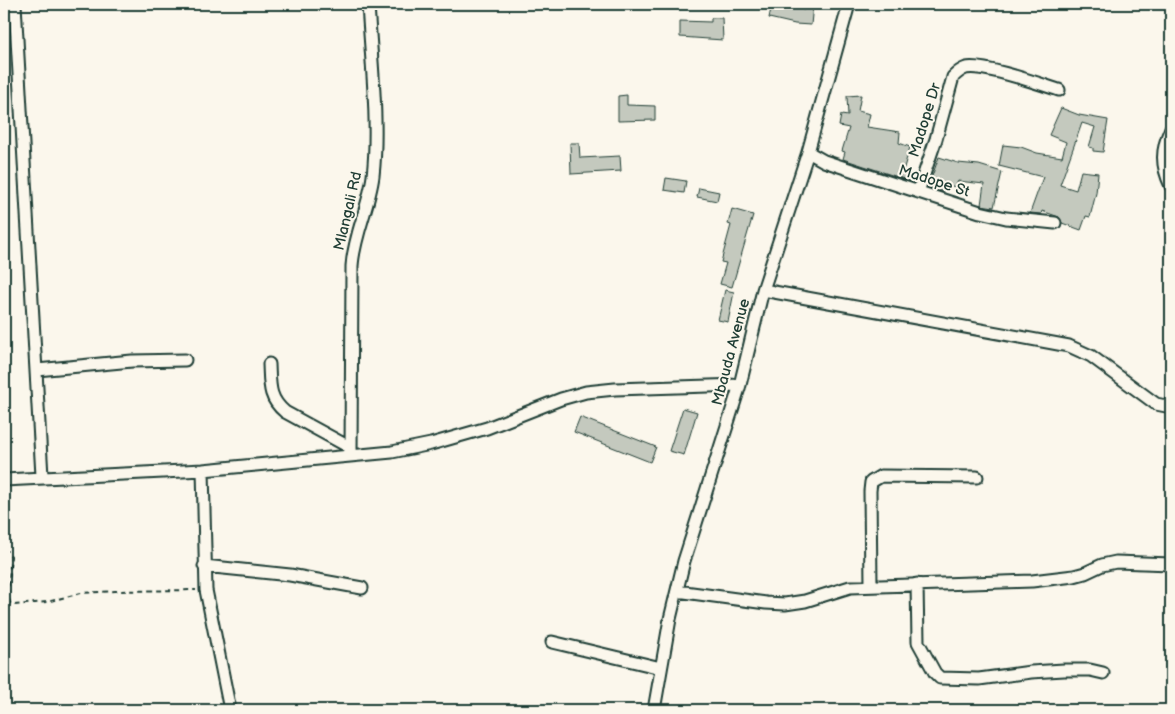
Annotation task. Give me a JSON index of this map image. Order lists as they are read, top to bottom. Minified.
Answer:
{"streets":{"street":["Madope Dr","Madope St","Mlangali Rd","Mbauda Avenue"]},"crossings":[["Madope Dr","Madope St"],["Madope St","Mbauda Avenue"]]}
